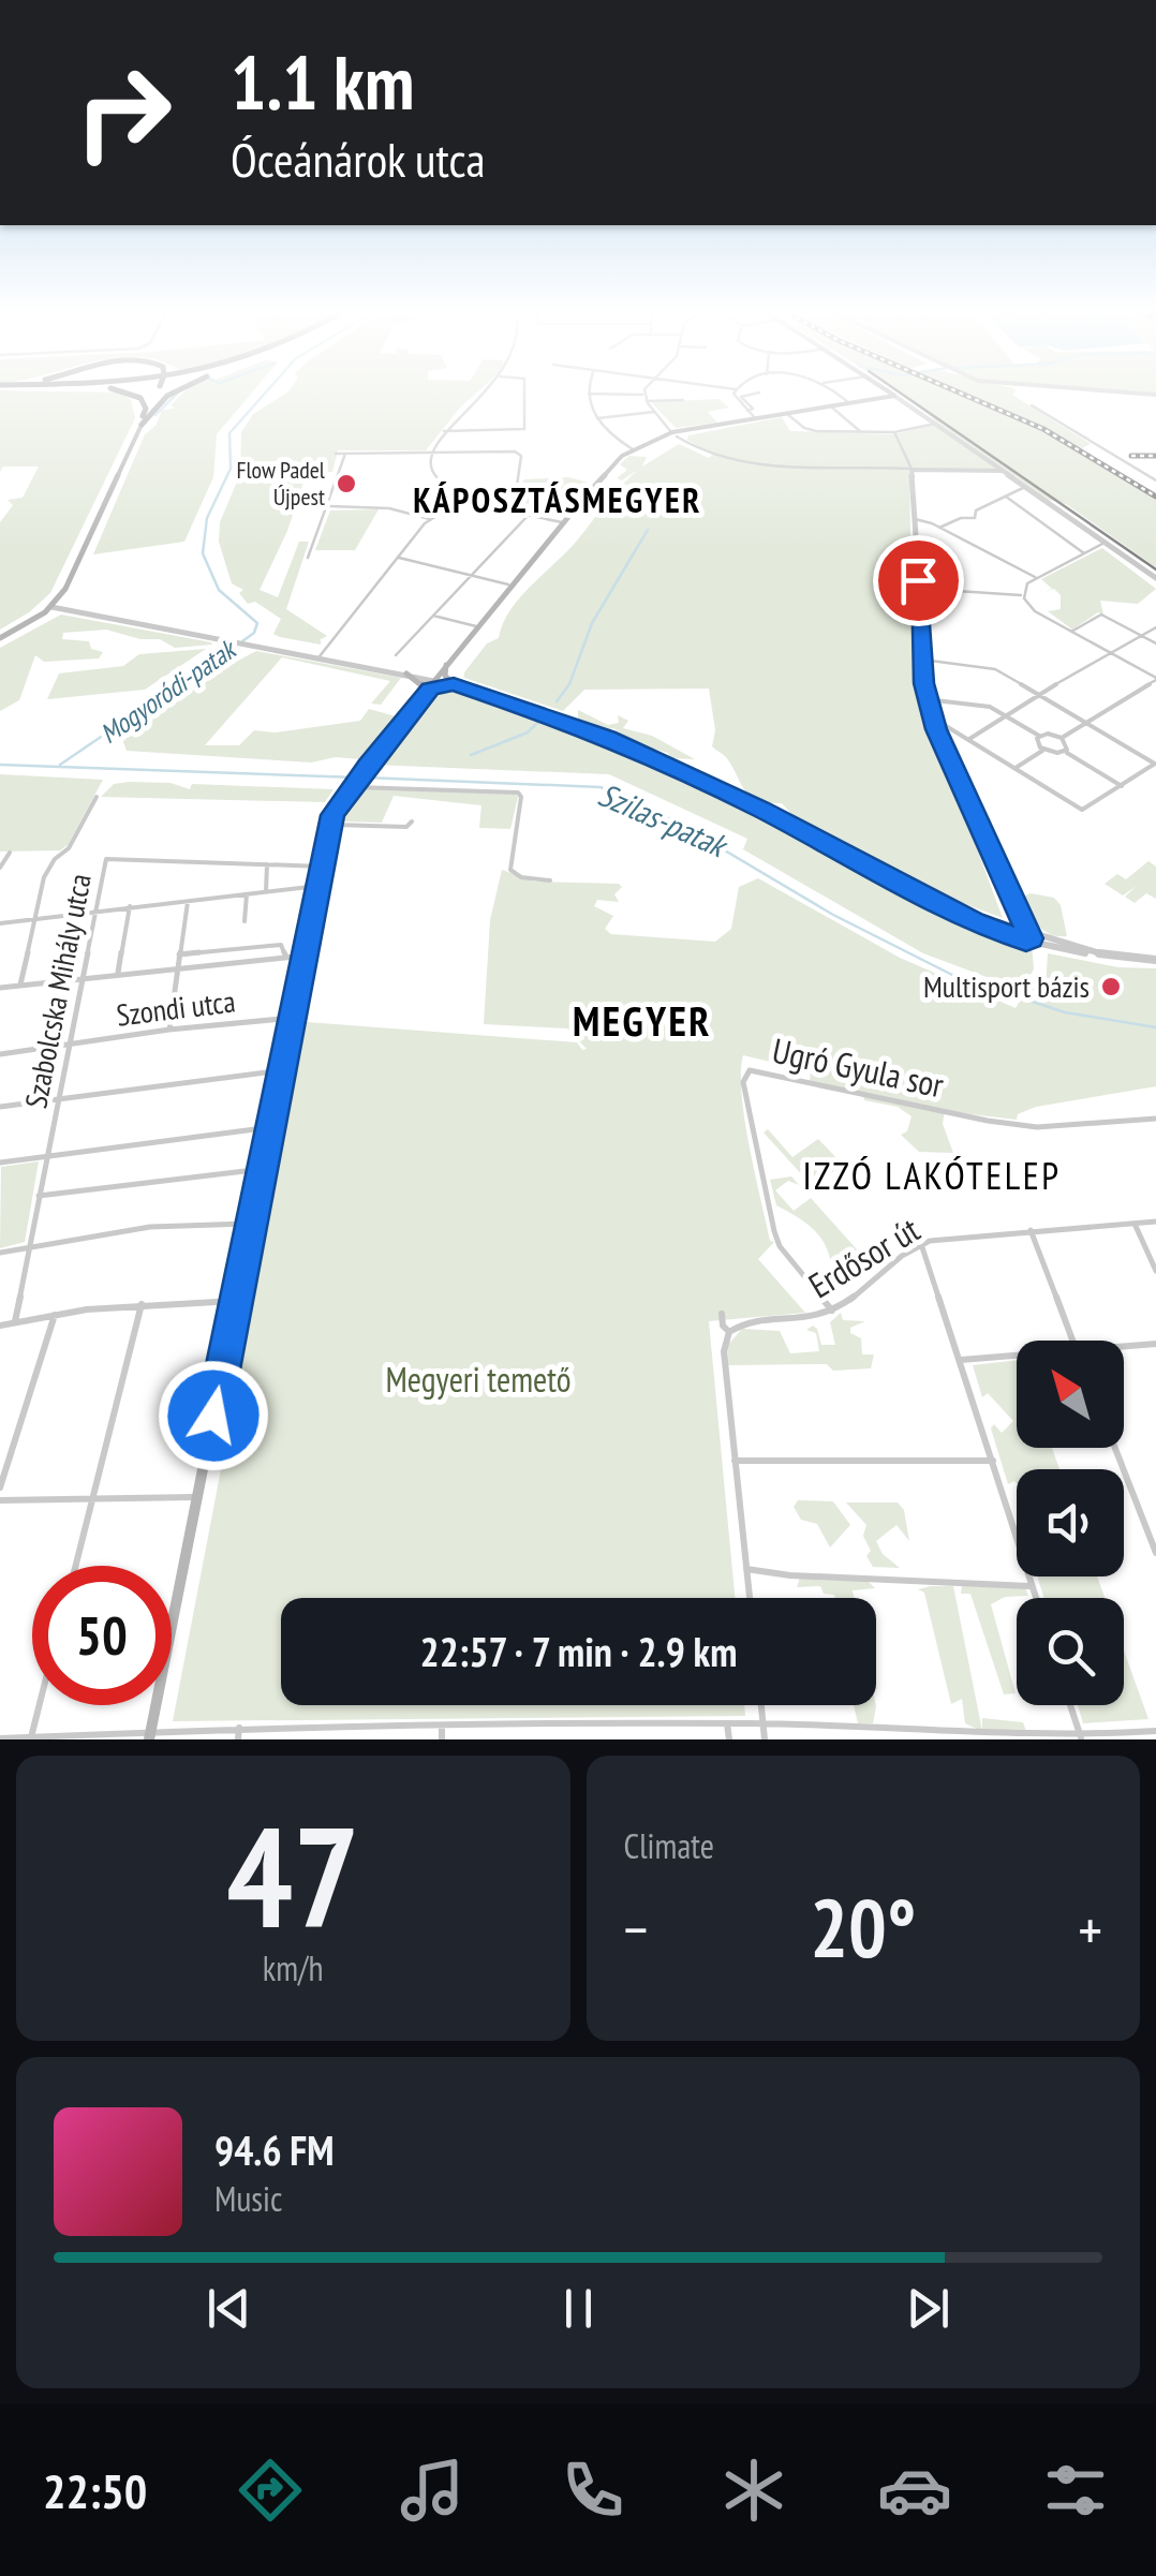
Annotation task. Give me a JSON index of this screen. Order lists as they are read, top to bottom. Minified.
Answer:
{"streets":{"street":["Szabolcska Mihály utca","Szondi utca","Ugró Gyula sor","Erdősor út"]},"crossings":[["Szabolcska Mihály utca","Szondi utca"],["Ugró Gyula sor","Erdősor út"]],"districts":["KÁPOSZTÁSMEGYER","MEGYER","IZZÓ LAKÓTELEP"],"water":["Mogyoródi-patak","Szilas-patak"],"parks":["Megyeri temető"],"places":["Flow Padel Újpest","Multisport bázis"],"north":"top left","page":{"turn":["1.1 km","Óceánárok utca"],"limit":"50","trip":"22:57 · 7 min · 2.9 km","tile":[["47","km/h"],"Climate"],"heat":["−","20°","+"],"song":["94.6 FM","Music"],"tabs":"22:50"}}
